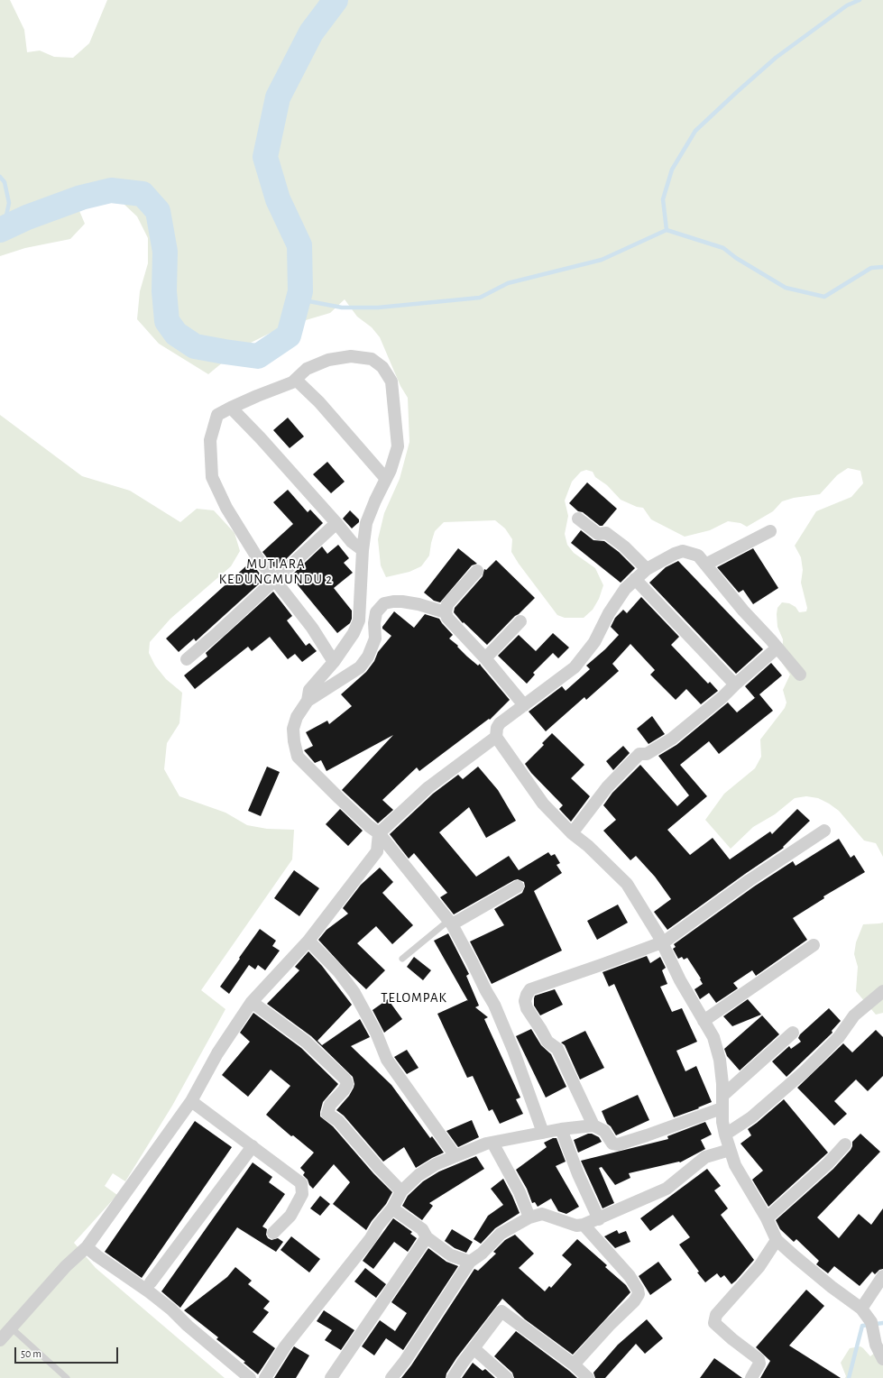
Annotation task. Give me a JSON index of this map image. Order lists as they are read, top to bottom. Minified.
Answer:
{"districts":["MUTIARA KEDUNGMUNDU 2","TELOMPAK"],"scale_bar":"50 m"}
